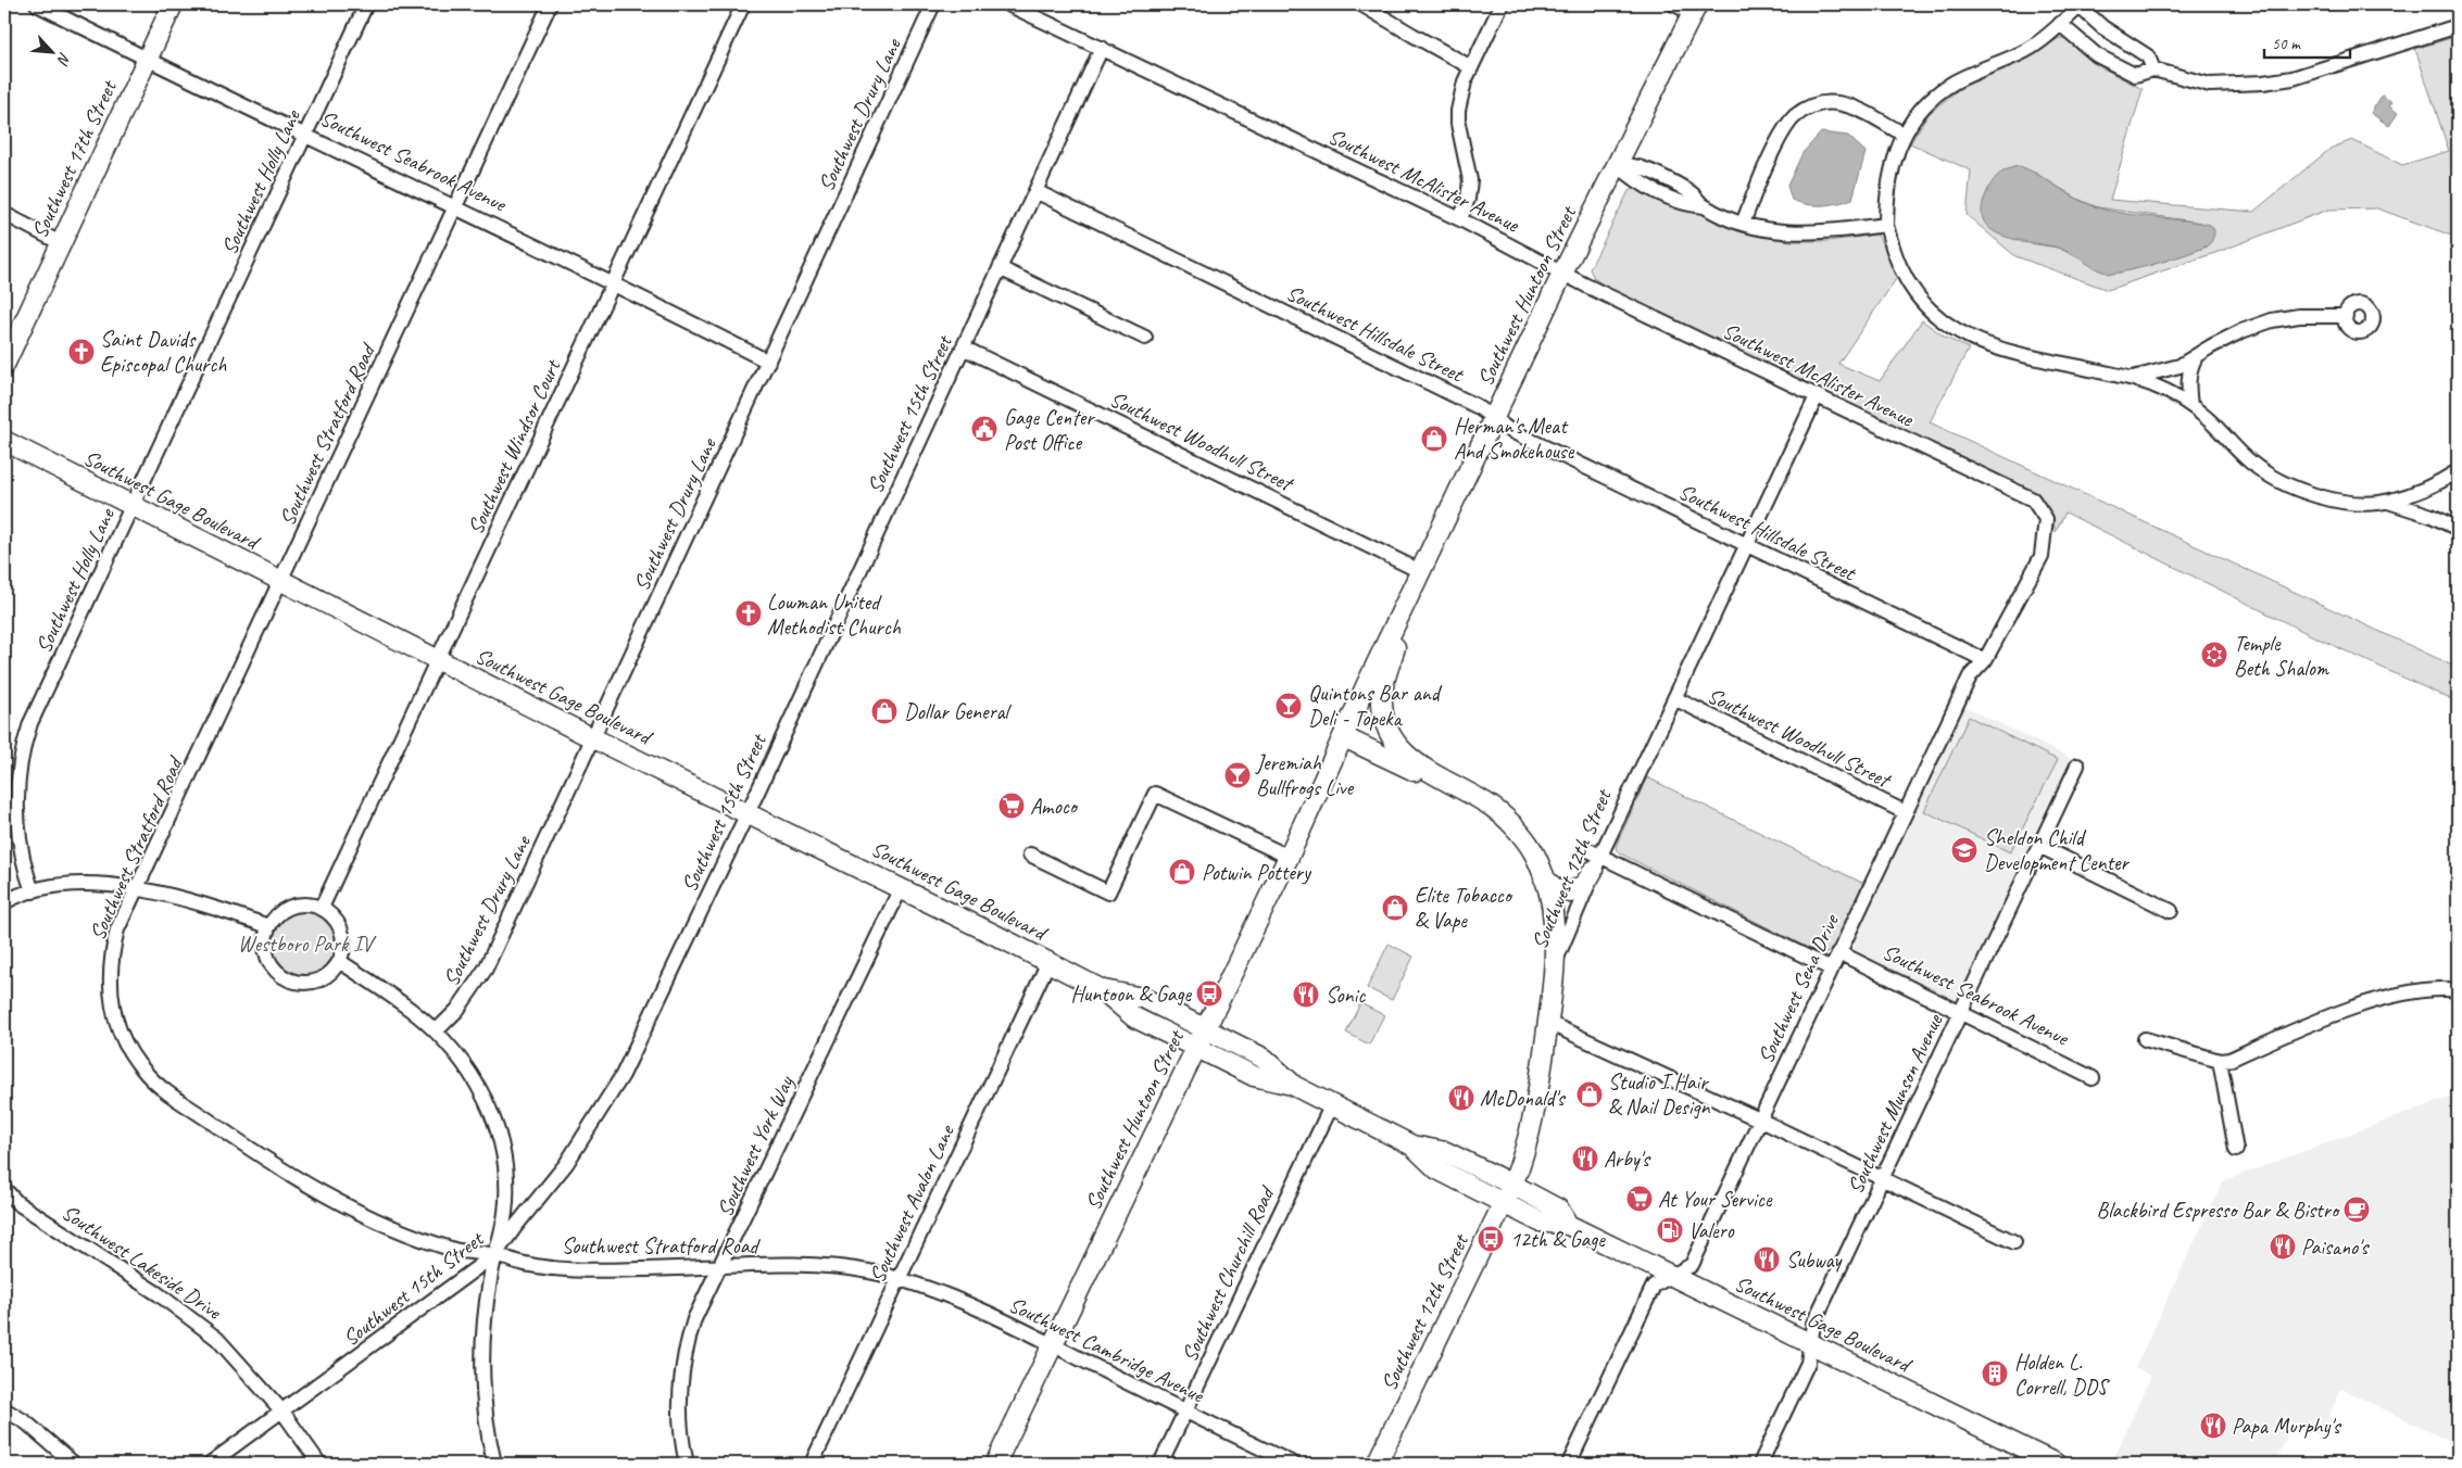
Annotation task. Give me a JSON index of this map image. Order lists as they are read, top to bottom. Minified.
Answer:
{"streets":{"main road":["Southwest 17th Street","Southwest Huntoon Street","Southwest Gage Boulevard","Southwest 12th Street"],"street":["Southwest Drury Lane","Southwest Seabrook Avenue","Southwest McAlister Avenue","Southwest Holly Lane","Southwest Hillsdale Street","Southwest 15th Street","Southwest Stratford Road","Southwest Woodhull Street","Southwest Windsor Court","Southwest Sena Drive","Southwest Munson Avenue","Southwest York Way","Southwest Avalon Lane","Southwest Lakeside Drive","Southwest Churchill Road","Southwest Cambridge Avenue"]},"crossings":[["Southwest Drury Lane","Southwest Seabrook Avenue"],["Southwest Drury Lane","Southwest Gage Boulevard"],["Southwest 17th Street","Southwest Seabrook Avenue"],["Southwest Seabrook Avenue","Southwest Holly Lane"],["Southwest Seabrook Avenue","Southwest Stratford Road"],["Southwest Seabrook Avenue","Southwest Windsor Court"],["Southwest Seabrook Avenue","Southwest Sena Drive"],["Southwest Seabrook Avenue","Southwest Munson Avenue"],["Southwest McAlister Avenue","Southwest Huntoon Street"],["Southwest McAlister Avenue","Southwest 15th Street"],["Southwest McAlister Avenue","Southwest 12th Street"],["Southwest McAlister Avenue","Southwest Sena Drive"],["Southwest Holly Lane","Southwest Gage Boulevard"],["Southwest Huntoon Street","Southwest Hillsdale Street"],["Southwest Huntoon Street","Southwest Woodhull Street"],["Southwest Huntoon Street","Southwest Gage Boulevard"],["Southwest Huntoon Street","Southwest Cambridge Avenue"],["Southwest Hillsdale Street","Southwest 15th Street"],["Southwest Hillsdale Street","Southwest 12th Street"],["Southwest Hillsdale Street","Southwest Sena Drive"],["Southwest 15th Street","Southwest Stratford Road"],["Southwest 15th Street","Southwest Woodhull Street"],["Southwest 15th Street","Southwest Gage Boulevard"],["Southwest 15th Street","Southwest Lakeside Drive"],["Southwest Stratford Road","Southwest Gage Boulevard"],["Southwest Stratford Road","Southwest York Way"],["Southwest Stratford Road","Southwest Avalon Lane"],["Southwest Stratford Road","Southwest Cambridge Avenue"],["Southwest Woodhull Street","Southwest 12th Street"],["Southwest Woodhull Street","Southwest Sena Drive"],["Southwest Windsor Court","Southwest Gage Boulevard"],["Southwest Gage Boulevard","Southwest 12th Street"],["Southwest Gage Boulevard","Southwest Sena Drive"],["Southwest Gage Boulevard","Southwest Munson Avenue"],["Southwest Gage Boulevard","Southwest York Way"],["Southwest Gage Boulevard","Southwest Avalon Lane"],["Southwest Gage Boulevard","Southwest Churchill Road"],["Southwest Avalon Lane","Southwest Cambridge Avenue"],["Southwest Churchill Road","Southwest Cambridge Avenue"]],"parks":["Westboro Park IV"],"places":{"church":["Saint Davids Episcopal Church","Lowman United Methodist Church"],"public building":["Gage Center Post Office"],"shop":["Herman's Meat And Smokehouse","Dollar General","Potwin Pottery","Elite Tobacco & Vape","Studio I Hair & Nail Design"],"synagogue":["Temple Beth Shalom"],"bar":["Quintons Bar and Deli - Topeka","Jeremiah Bullfrogs Live"],"supermarket":["Amoco","At Your Service"],"school or university":["Sheldon Child Development Center"],"bus stop":["Huntoon & Gage","12th & Gage"],"restaurant":["Sonic","McDonald's","Arby's","Paisano's","Subway","Papa Murphy's"],"cafe":["Blackbird Espresso Bar & Bistro"],"fuel station":["Valero"],"building":["Holden L. Correll, DDS"]},"scale_bar":"50 m","north":"bottom right"}
